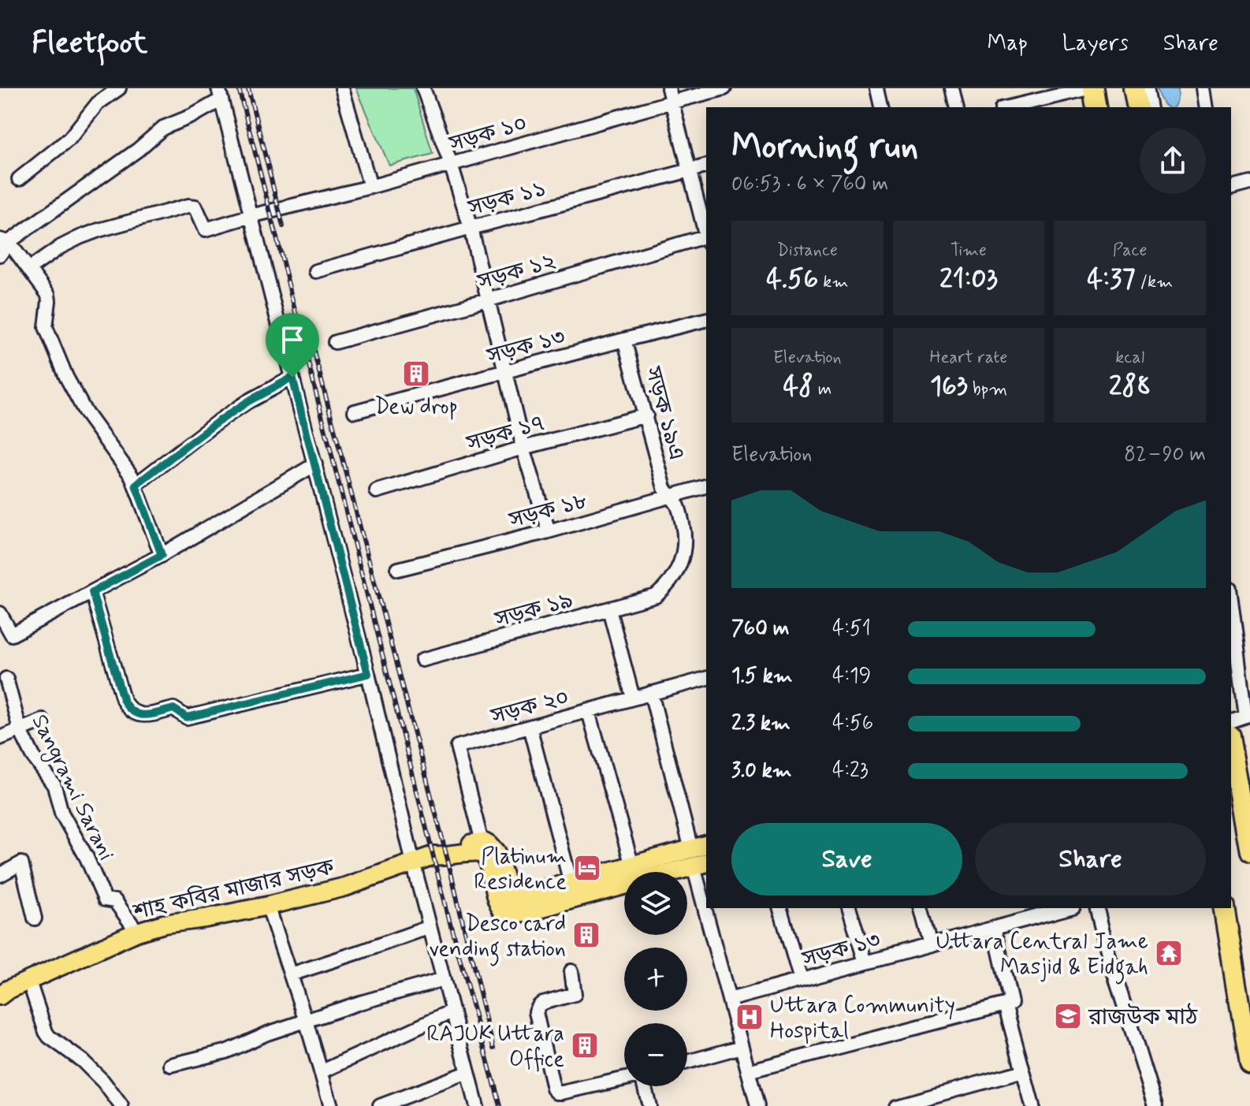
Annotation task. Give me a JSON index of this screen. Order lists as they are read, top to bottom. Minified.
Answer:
{"streets":{"main road":["শাহ কবির মাজার সড়ক"],"street":["সড়ক ১০","সড়ক ১১","সড়ক ১২","সড়ক ১৩","সড়ক ১৯এ","সড়ক ১৭","সড়ক ১৮","সড়ক ১৯","সড়ক ২০","Sangrami Sarani"]},"crossings":[["সড়ক ১৩","সড়ক ১৯এ"],["সড়ক ১৯এ","সড়ক ১৭"],["সড়ক ১৯এ","সড়ক ১৮"],["সড়ক ১৯এ","সড়ক ১৯"],["Sangrami Sarani","শাহ কবির মাজার সড়ক"]],"places":{"building":["Dew drop","Desco card vending station","RAJUK Uttara Office"],"hotel":["Platinum Residence"],"temple":["Uttara Central Jame Masjid & Eidgah"],"school or university":["রাজউক মাঠ"],"hospital":["Uttara Community Hospital"]},"page":{"header":"Fleetfoot","nav":["Map","Layers","Share"],"heading":["Morning run","06:53 · 6 × 760 m"],"stats":[["Distance","4.56 km"],["Time","21:03"],["Pace","4:37 /km"],["Elevation","48 m"],["Heart rate","163 bpm"],["kcal","288"]],"chart":["Elevation","82–90 m"],"list":[{"name":"760 m","note":"4:51"},{"name":"1.5 km","note":"4:19"},{"name":"2.3 km","note":"4:56"},{"name":"3.0 km","note":"4:23"}],"buttons":["Save","Share"],"map_buttons":["+","−"]}}
